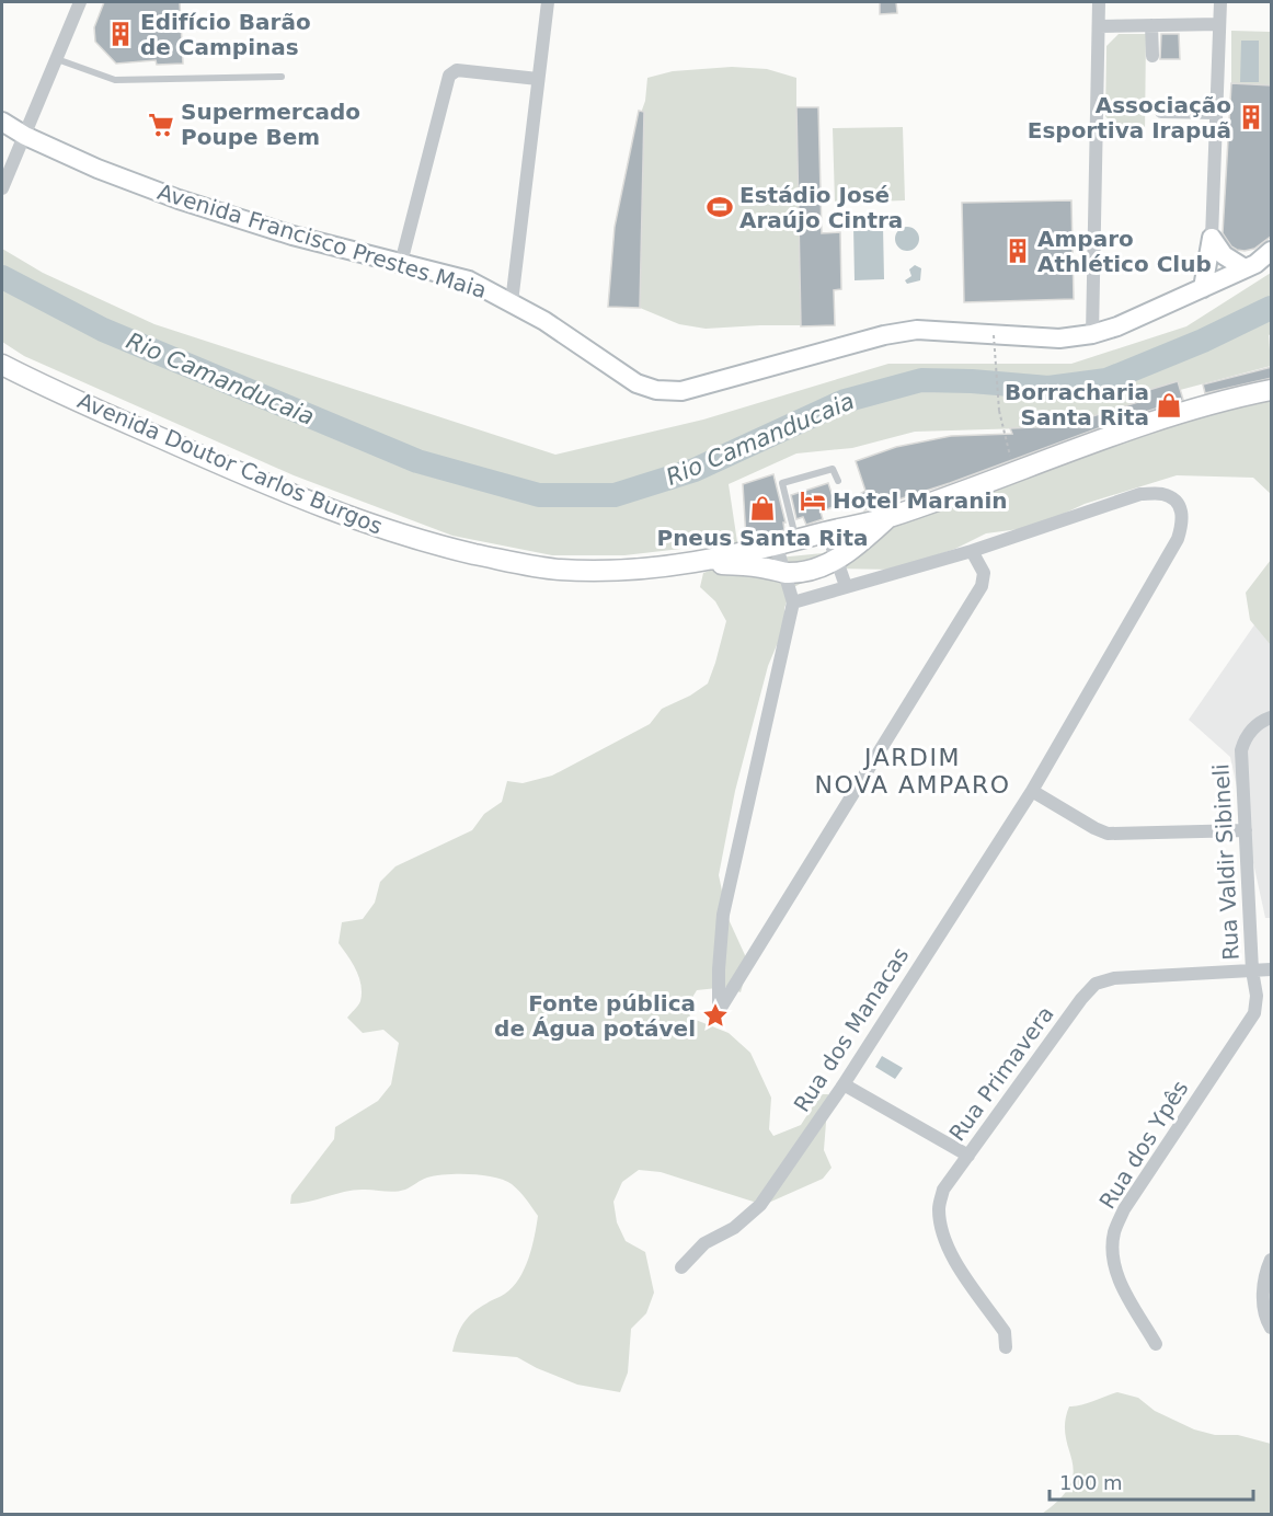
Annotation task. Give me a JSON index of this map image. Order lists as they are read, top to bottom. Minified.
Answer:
{"streets":{"main road":["Avenida Doutor Carlos Burgos"],"street":["Avenida Francisco Prestes Maia","Rua Valdir Sibineli","Rua dos Manacas","Rua Primavera","Rua dos Ypês"]},"crossings":[["Rua Valdir Sibineli","Rua Primavera"],["Rua Valdir Sibineli","Rua dos Ypês"],["Rua Primavera","Rua dos Ypês"]],"districts":["JARDIM NOVA AMPARO"],"water":["Rio Camanducaia"],"places":{"building":["Edifício Barão de Campinas","Associação Esportiva Irapuã","Amparo Athlético Club"],"supermarket":["Supermercado Poupe Bem"],"sports":["Estádio José Araújo Cintra"],"shop":["Borracharia Santa Rita","Pneus Santa Rita"],"hotel":["Hotel Maranin"],"place":["Fonte pública de Água potável"]},"scale_bar":"100 m"}
